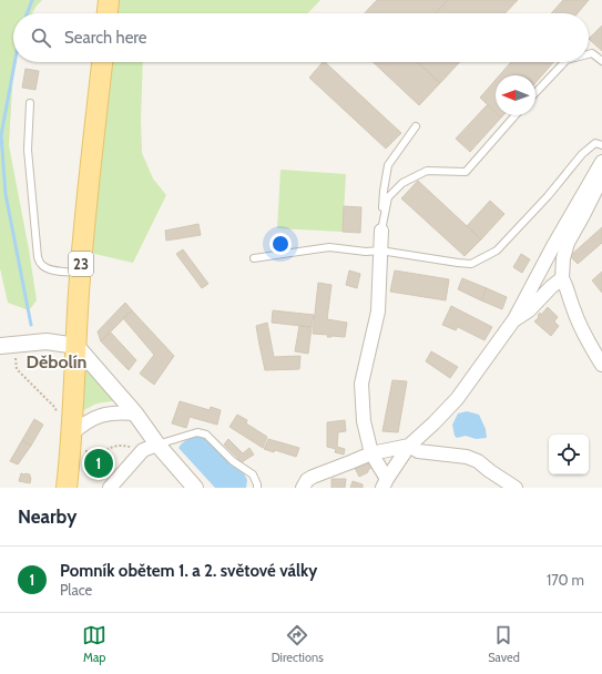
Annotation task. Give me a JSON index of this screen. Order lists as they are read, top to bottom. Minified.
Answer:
{"streets":{"main road":["23"]},"districts":["Děbolín"],"north":"left","page":{"search":"Search here","pins":"1","heading":"Nearby","list":[{"mark":"1","name":"Pomník obětem 1. a 2. světové války","note":"Place","value":"170 m"}],"nav":["Map","Directions","Saved"]}}
